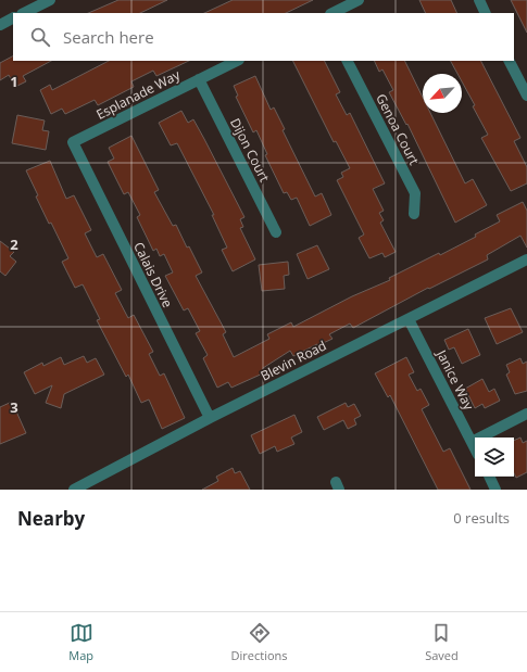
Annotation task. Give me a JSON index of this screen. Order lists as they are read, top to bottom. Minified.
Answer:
{"streets":{"street":["Esplanade Way","Genoa Court","Dijon Court","Calais Drive","Blevin Road","Janice Way"]},"crossings":[["Esplanade Way","Dijon Court"],["Esplanade Way","Calais Drive"],["Calais Drive","Blevin Road"],["Blevin Road","Janice Way"]],"north":"bottom left","page":{"search":"Search here","heading":["Nearby","0 results"],"nav":["Map","Directions","Saved"]},"grid":{"rows":["1","2","3"]}}
